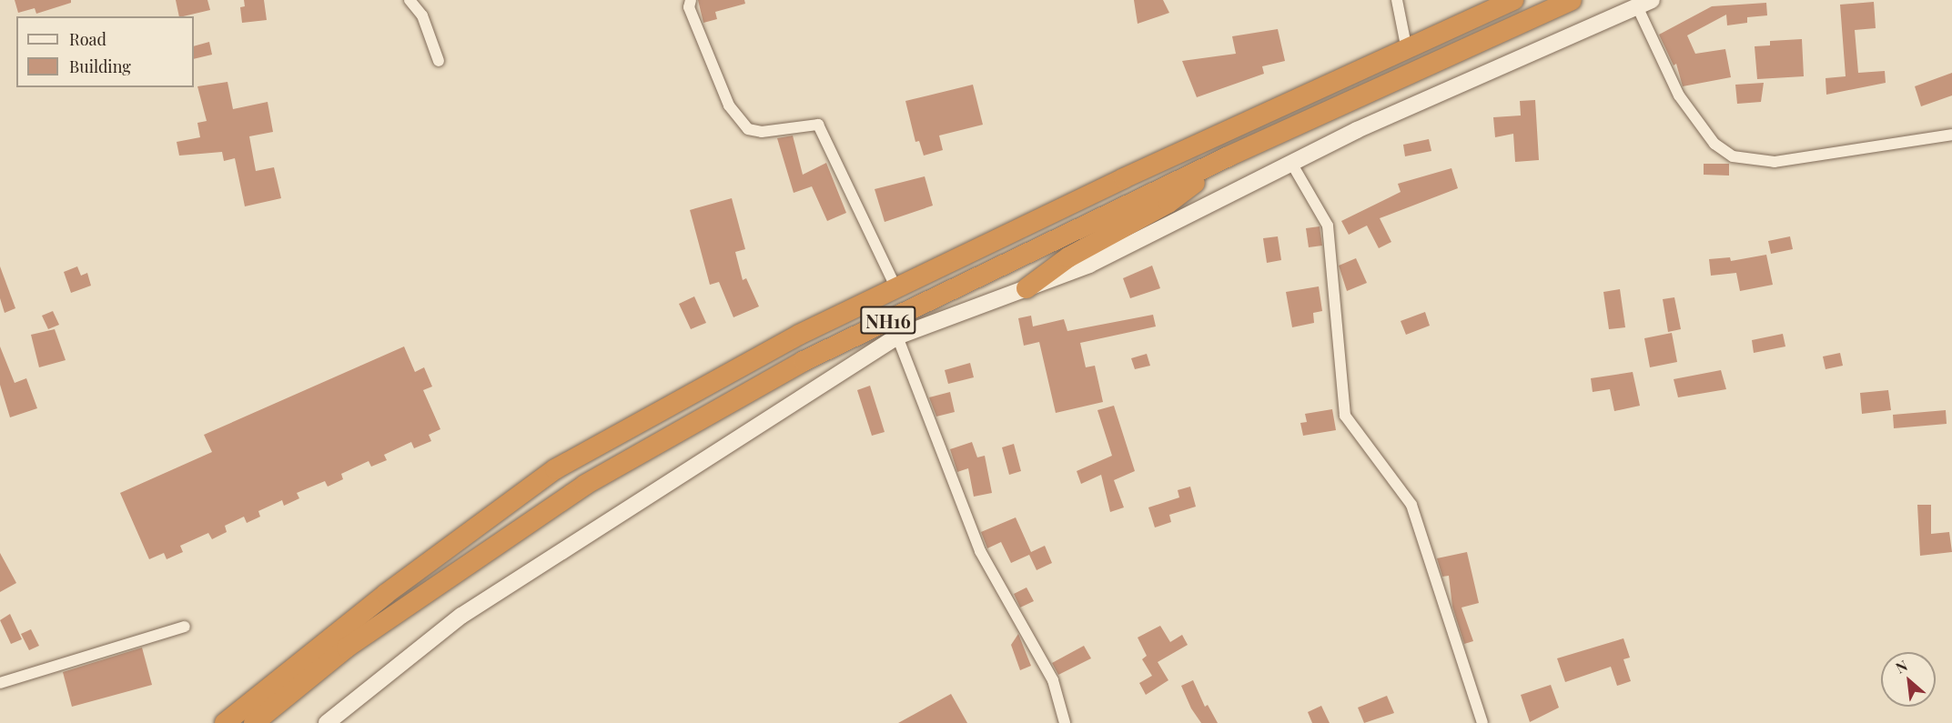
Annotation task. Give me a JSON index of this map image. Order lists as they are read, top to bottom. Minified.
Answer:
{"streets":{"highway":["NH16"]},"legend":["Road","Building"],"north":"top left"}
